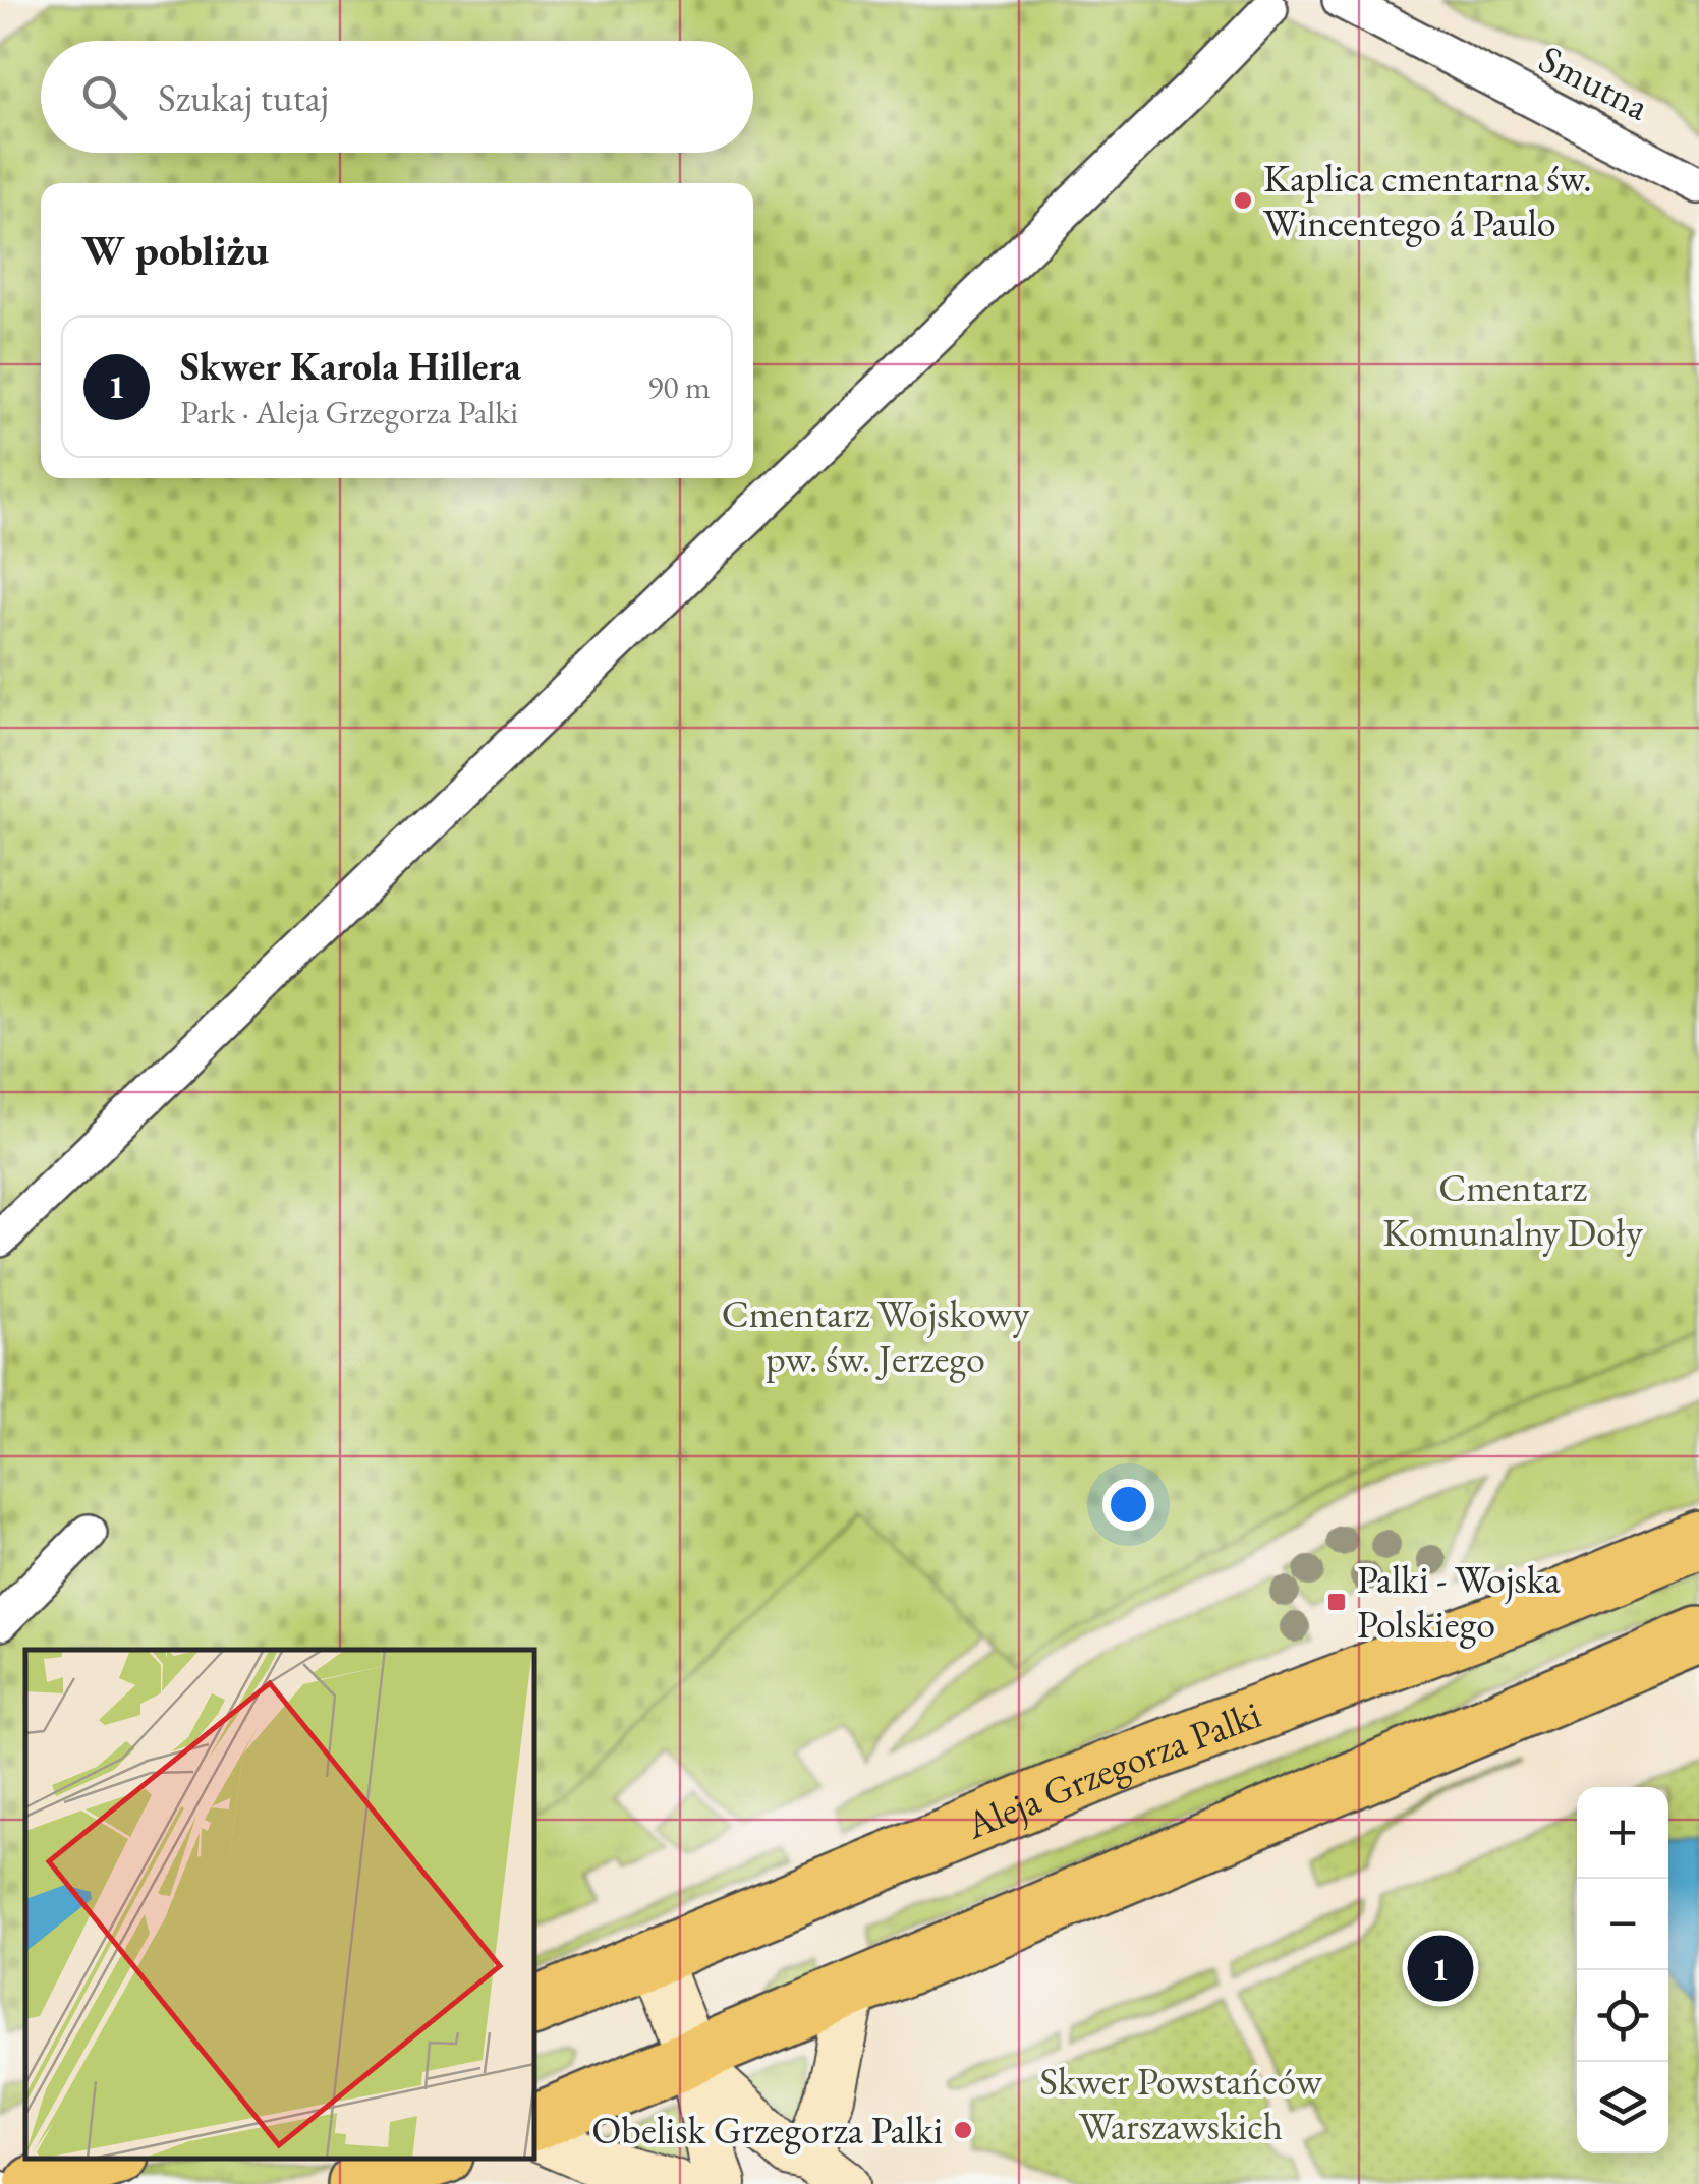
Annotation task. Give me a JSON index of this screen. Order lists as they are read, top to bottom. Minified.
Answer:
{"streets":{"main road":["Aleja Grzegorza Palki"],"street":["Smutna"]},"parks":["Cmentarz Komunalny Doły","Cmentarz Wojskowy pw. św. Jerzego","Skwer Powstańców Warszawskich"],"places":{"other":["Kaplica cmentarna św. Wincentego á Paulo","Obelisk Grzegorza Palki"],"transit":["Palki - Wojska Polskiego"]},"page":{"search":"Szukaj tutaj","heading":"W pobliżu","list":[{"mark":"1","name":"Skwer Karola Hillera","note":"Park · Aleja Grzegorza Palki","value":"90 m"}],"map_buttons":["+","−"],"pins":"1"}}
